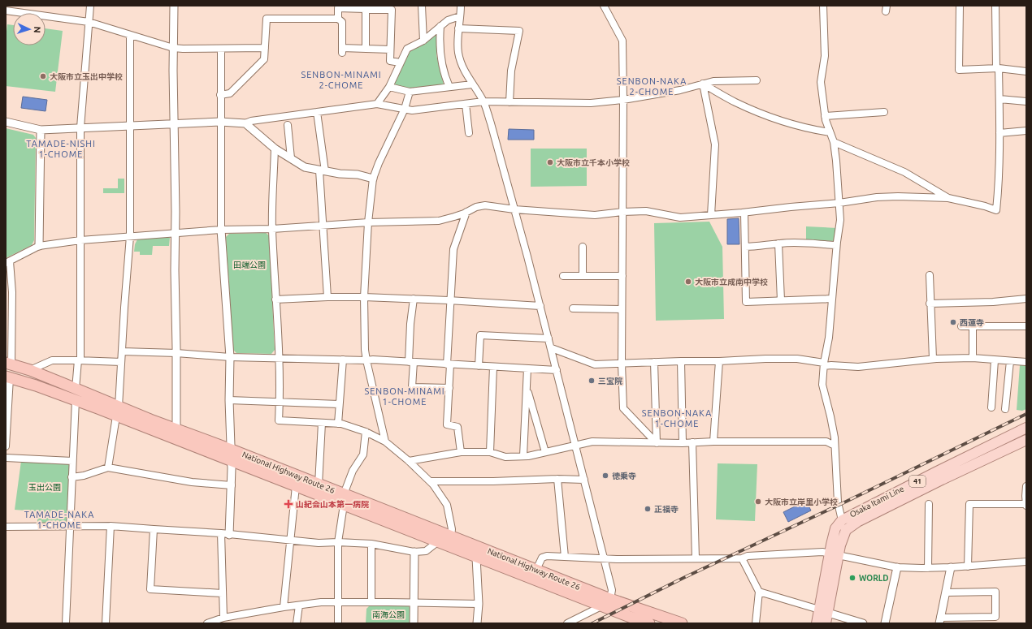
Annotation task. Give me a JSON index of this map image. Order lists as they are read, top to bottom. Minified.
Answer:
{"streets":{"highway":["National Highway Route 26"],"main road":["41","Osaka Itami Line"]},"districts":["SENBON-MINAMI 2-CHOME","SENBON-NAKA 2-CHOME","TAMADE-NISHI 1-CHOME","SENBON-MINAMI 1-CHOME","SENBON-NAKA 1-CHOME","TAMADE-NAKA 1-CHOME"],"parks":["田端公園","玉出公園","南海公園"],"places":{"other":["大阪市立玉出中学校","大阪市立千本小学校","大阪市立成南中学校","西蓮寺","三宝院","徳乗寺","大阪市立岸里小学校","正福寺","WORLD"],"health":["山紀会山本第一病院"]},"north":"right"}
